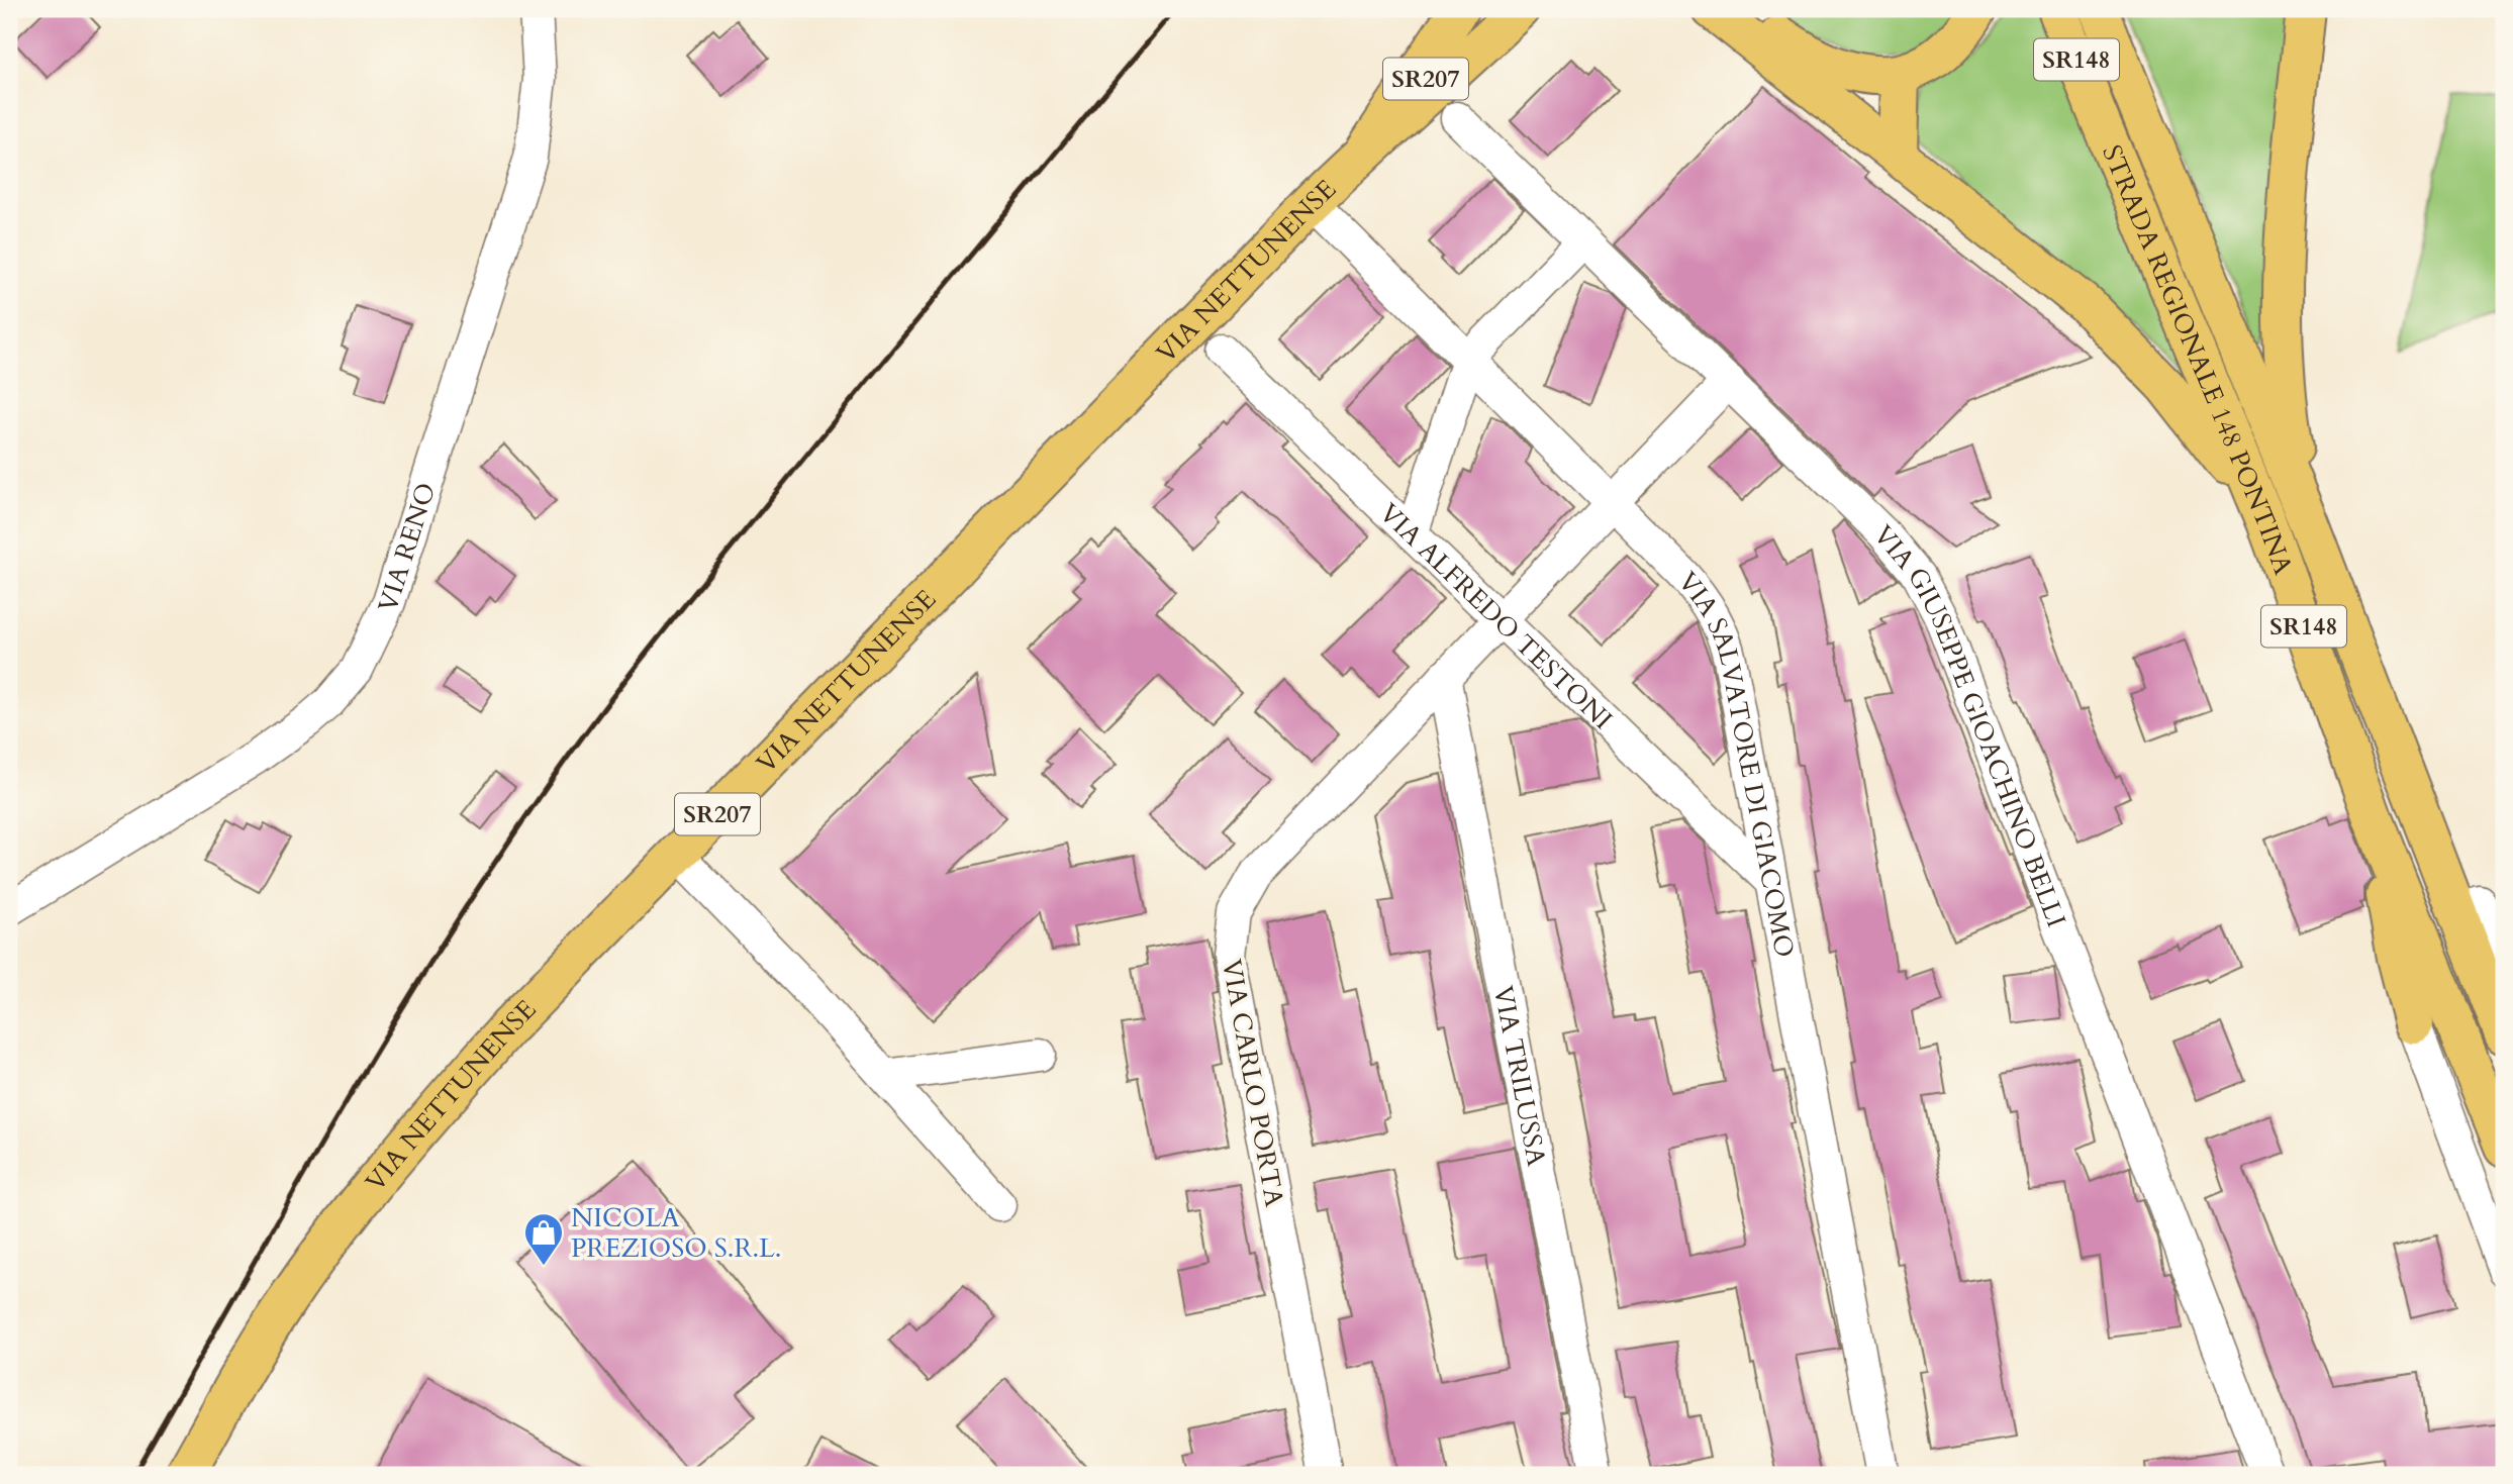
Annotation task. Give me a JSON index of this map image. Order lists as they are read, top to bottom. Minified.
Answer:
{"streets":{"main road":["SR148","SR207","VIA NETTUNENSE","STRADA REGIONALE 148 PONTINA"],"street":["VIA RENO","VIA ALFREDO TESTONI","VIA GIUSEPPE GIOACHINO BELLI","VIA SALVATORE DI GIACOMO","VIA TRILUSSA","VIA CARLO PORTA"]},"crossings":[["SR207","VIA NETTUNENSE"],["VIA NETTUNENSE","VIA SALVATORE DI GIACOMO"],["VIA ALFREDO TESTONI","VIA SALVATORE DI GIACOMO"],["VIA ALFREDO TESTONI","VIA CARLO PORTA"],["VIA GIUSEPPE GIOACHINO BELLI","VIA CARLO PORTA"],["VIA SALVATORE DI GIACOMO","VIA CARLO PORTA"],["VIA TRILUSSA","VIA CARLO PORTA"]],"places":{"shop":["NICOLA PREZIOSO S.R.L."]}}
